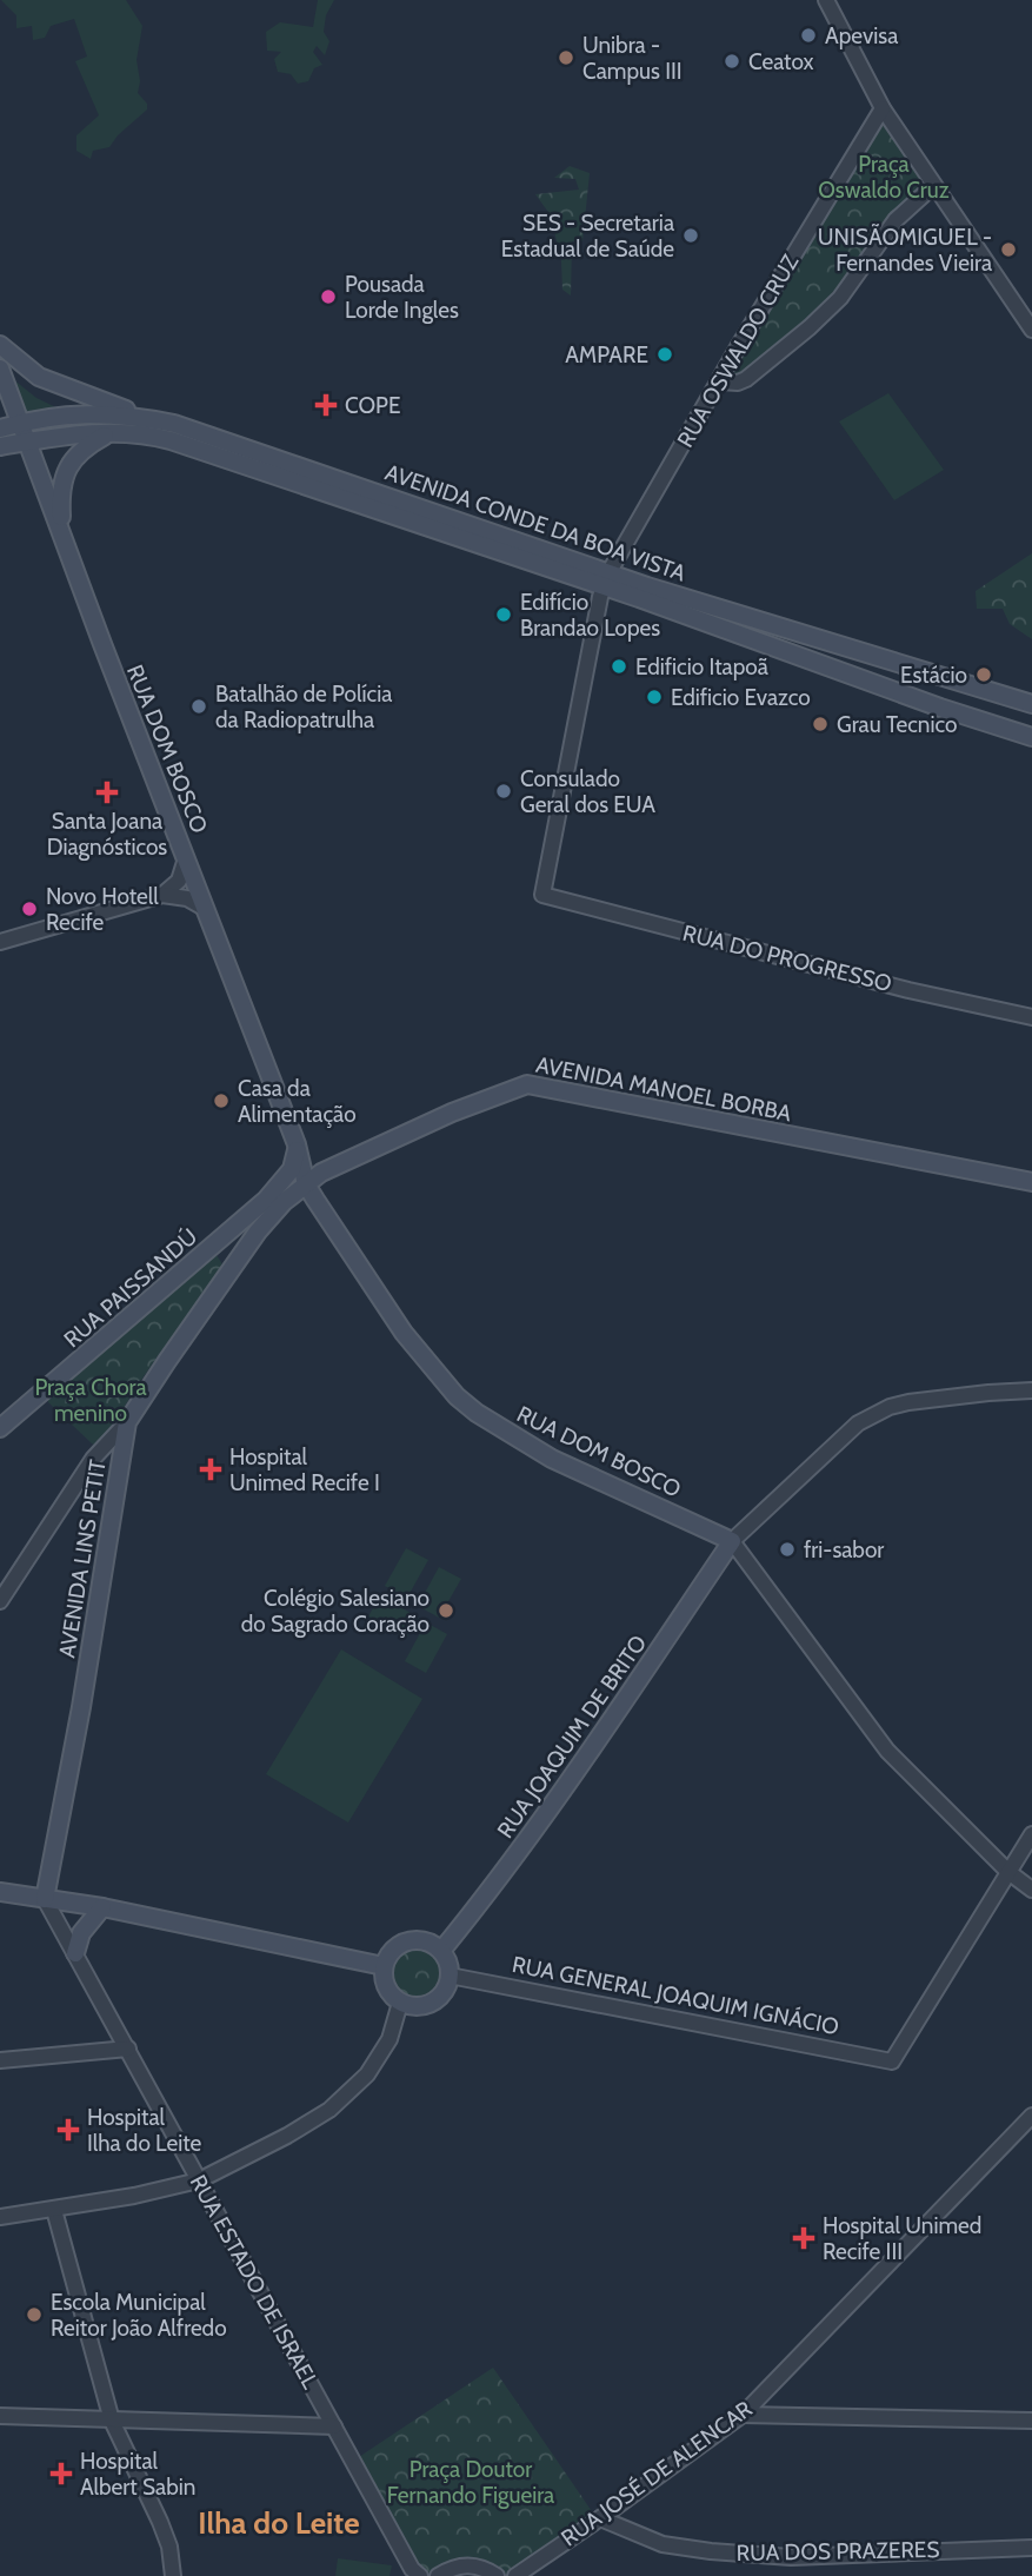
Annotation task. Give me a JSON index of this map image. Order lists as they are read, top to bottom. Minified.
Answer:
{"streets":{"main road":["AVENIDA CONDE DA BOA VISTA","RUA DOM BOSCO","AVENIDA MANOEL BORBA","RUA PAISSANDÚ","AVENIDA LINS PETIT","RUA JOAQUIM DE BRITO"],"street":["RUA OSWALDO CRUZ","RUA DO PROGRESSO","RUA GENERAL JOAQUIM IGNÁCIO","RUA ESTADO DE ISRAEL","RUA JOSÉ DE ALENCAR","RUA DOS PRAZERES"]},"crossings":[["RUA OSWALDO CRUZ","AVENIDA CONDE DA BOA VISTA"],["RUA OSWALDO CRUZ","RUA DO PROGRESSO"],["AVENIDA CONDE DA BOA VISTA","RUA DOM BOSCO"],["RUA DOM BOSCO","AVENIDA MANOEL BORBA"],["RUA DOM BOSCO","RUA PAISSANDÚ"],["RUA DOM BOSCO","AVENIDA LINS PETIT"],["RUA DOM BOSCO","RUA JOAQUIM DE BRITO"],["AVENIDA MANOEL BORBA","AVENIDA LINS PETIT"],["AVENIDA LINS PETIT","RUA ESTADO DE ISRAEL"],["RUA JOAQUIM DE BRITO","RUA GENERAL JOAQUIM IGNÁCIO"],["RUA JOSÉ DE ALENCAR","RUA DOS PRAZERES"]],"districts":["Ilha do Leite"],"parks":["Praça Oswaldo Cruz","Praça Chora menino","Praça Doutor Fernando Figueira"],"places":{"other":["Apevisa","Unibra - Campus III","Ceatox","SES - Secretaria Estadual de Saúde","UNISÃOMIGUEL - Fernandes Vieira","Pousada Lorde Ingles","AMPARE","Edifício Brandao Lopes","Edificio Itapoã","Estácio","Edificio Evazco","Batalhão de Polícia da Radiopatrulha","Grau Tecnico","Consulado Geral dos EUA","Novo Hotell Recife","Casa da Alimentação","fri-sabor","Colégio Salesiano do Sagrado Coração","Escola Municipal Reitor João Alfredo"],"health":["COPE","Santa Joana Diagnósticos","Hospital Unimed Recife I","Hospital Ilha do Leite","Hospital Unimed Recife III","Hospital Albert Sabin"]}}
